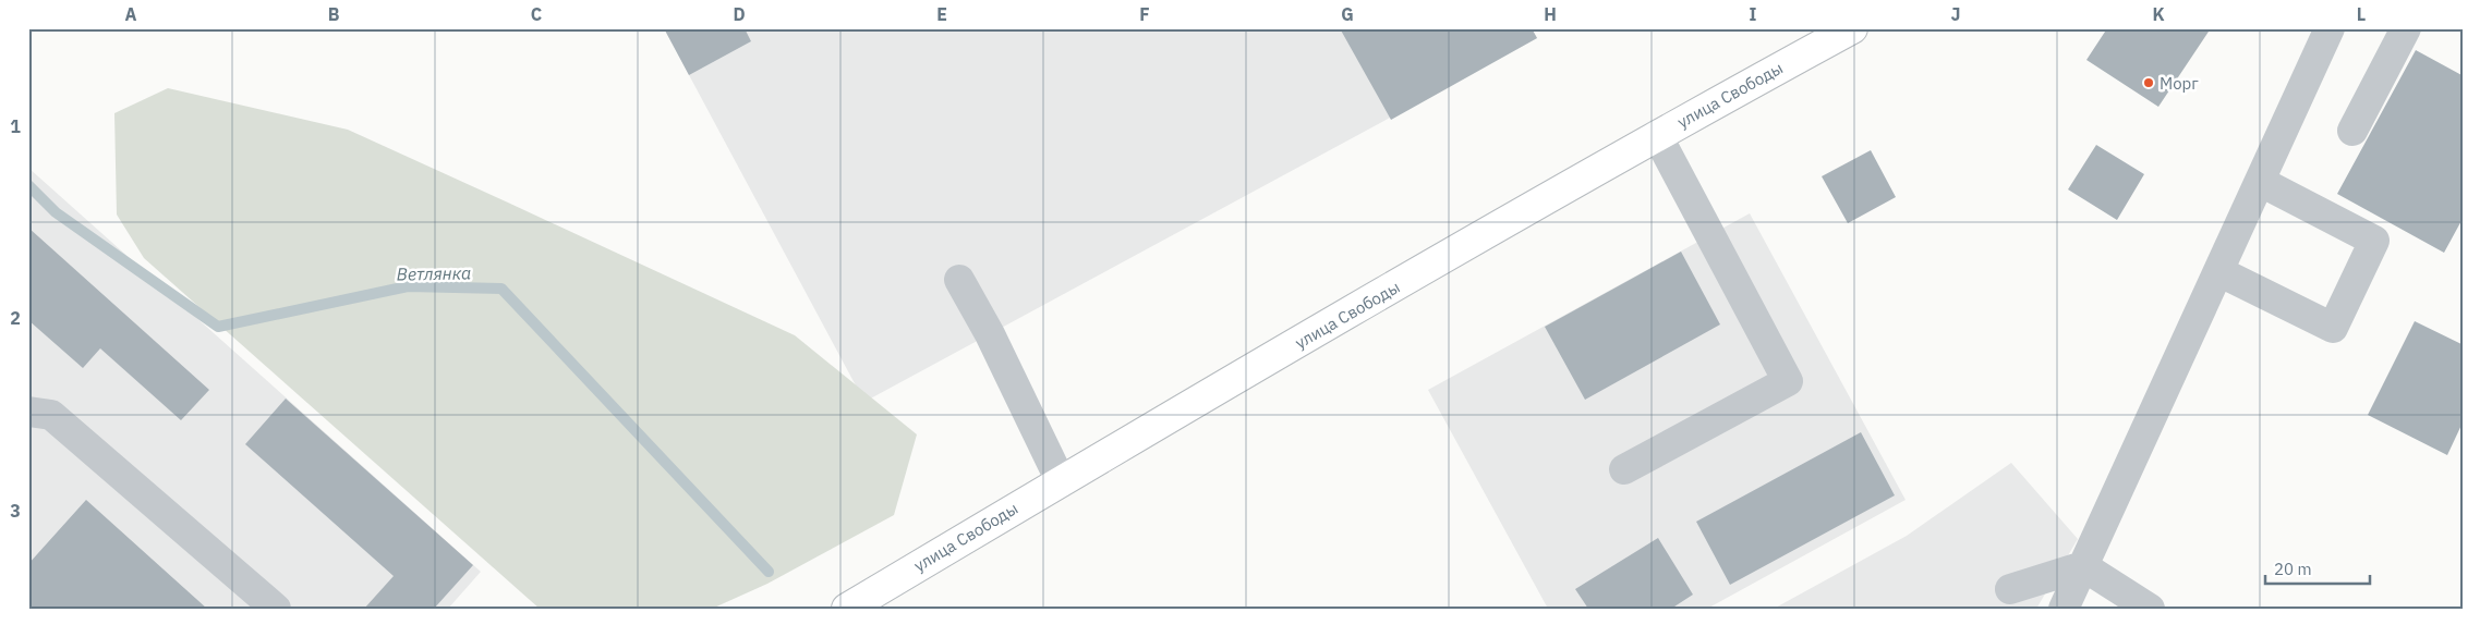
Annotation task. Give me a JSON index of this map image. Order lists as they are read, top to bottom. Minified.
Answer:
{"streets":{"main road":["улица Свободы"]},"water":["Ветлянка"],"places":["Морг"],"scale_bar":"20 m","grid":{"columns":["A","B","C","D","E","F","G","H","I","J","K","L"],"rows":["1","2","3"]}}
